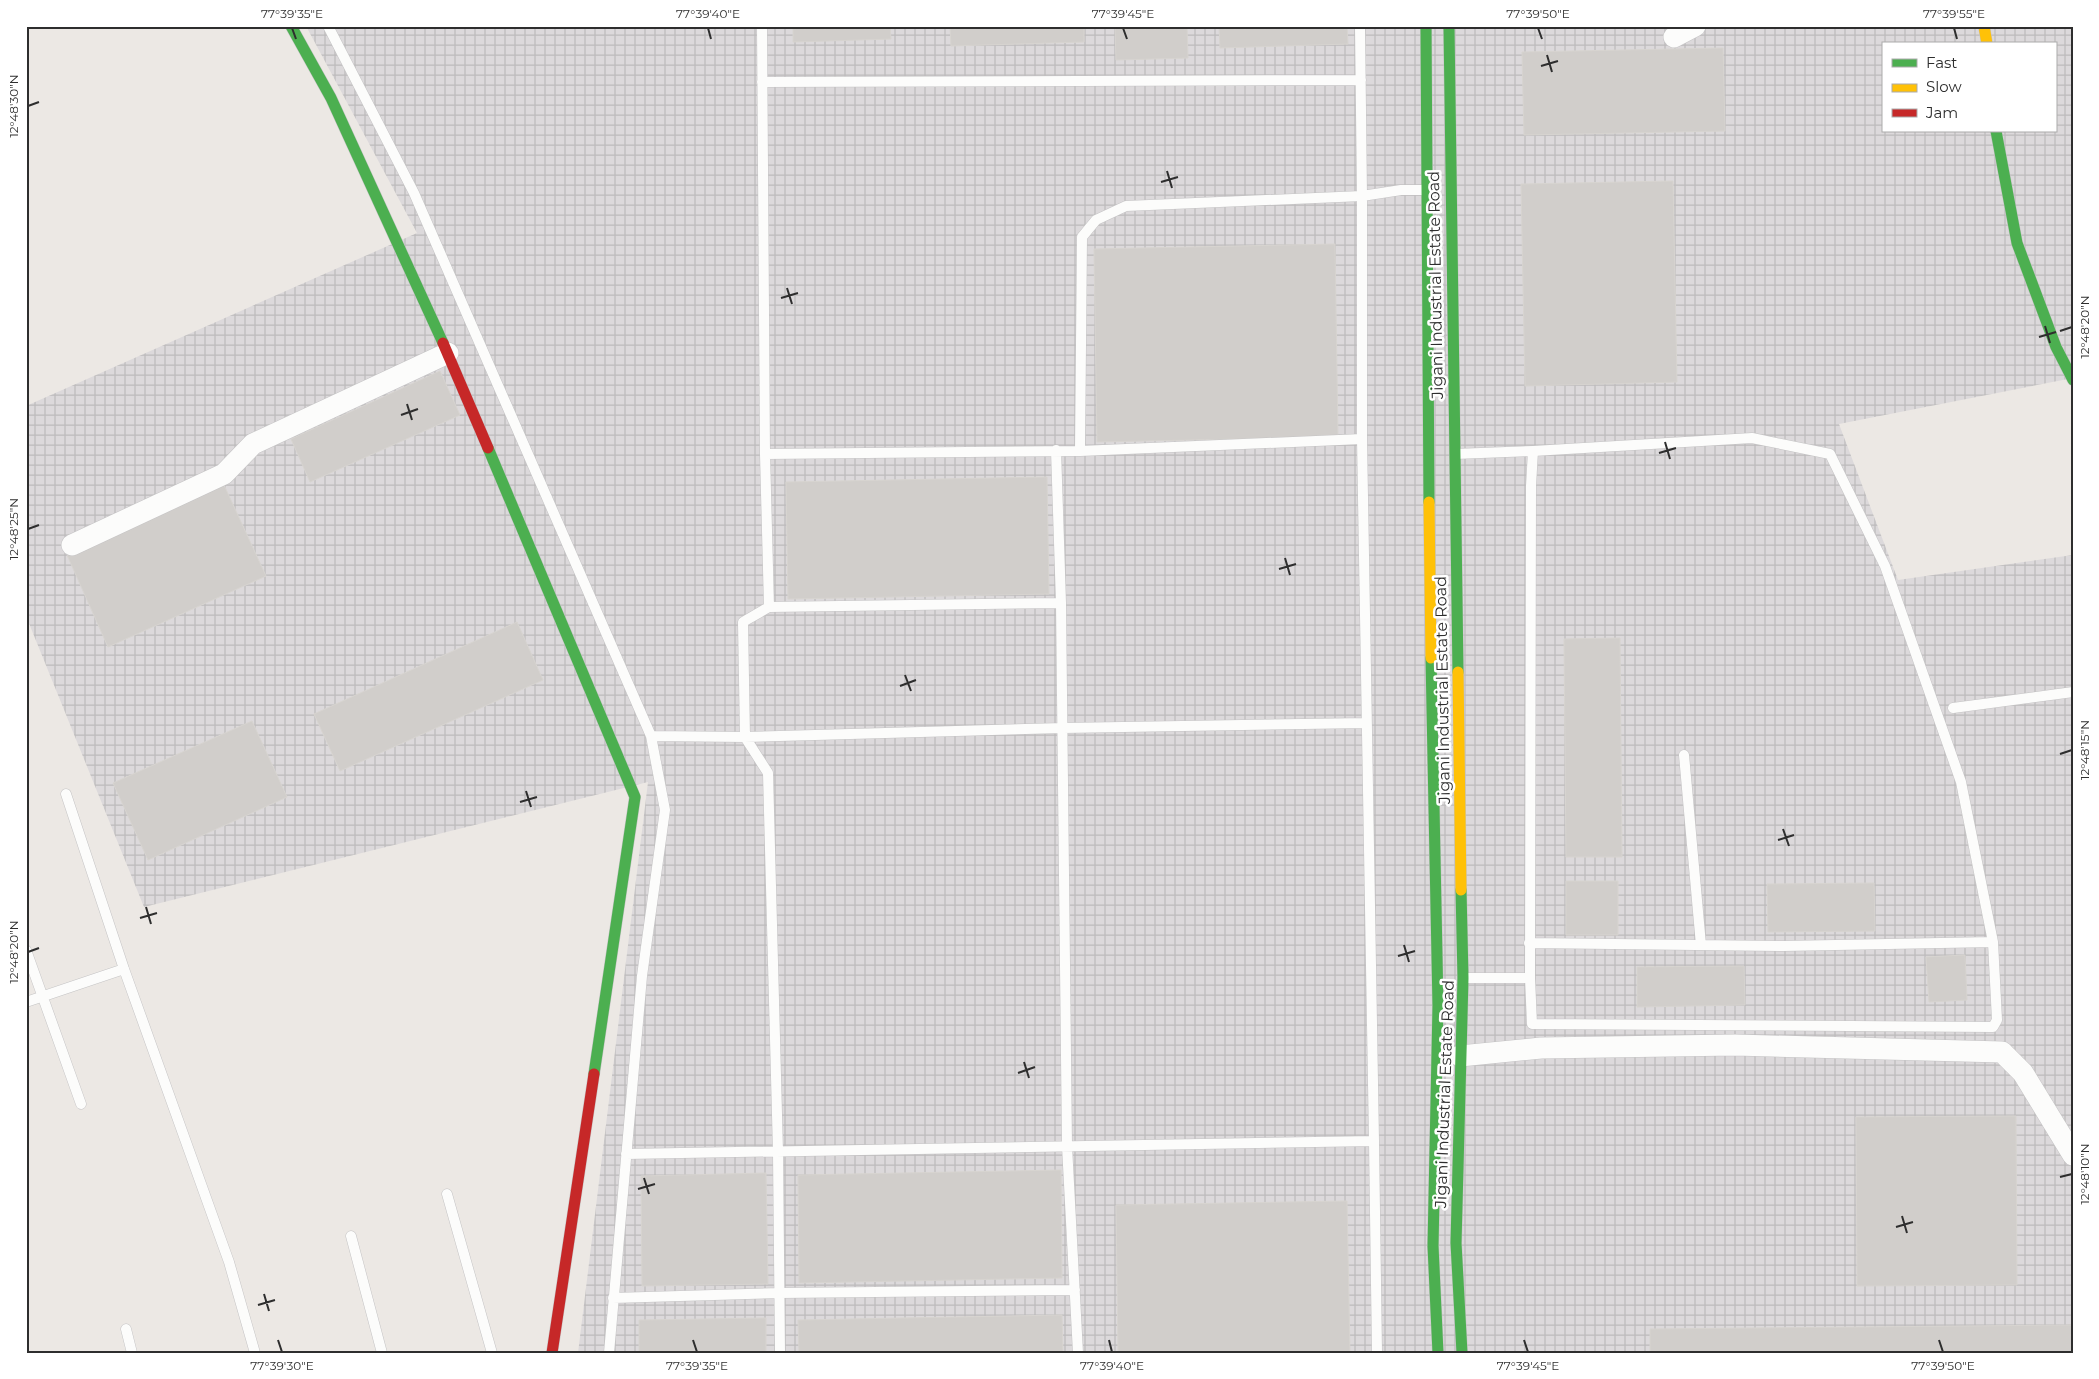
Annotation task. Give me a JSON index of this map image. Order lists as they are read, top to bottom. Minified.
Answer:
{"streets":{"main road":["Jigani Industrial Estate Road"]},"legend":["Fast","Slow","Jam"],"coordinates":["77°39'35\"E","77°39'40\"E","77°39'45\"E","77°39'50\"E","77°39'55\"E","12°48'30\"N","12°48'20\"N","12°48'25\"N","12°48'15\"N","12°48'10\"N","77°39'30\"E"]}
